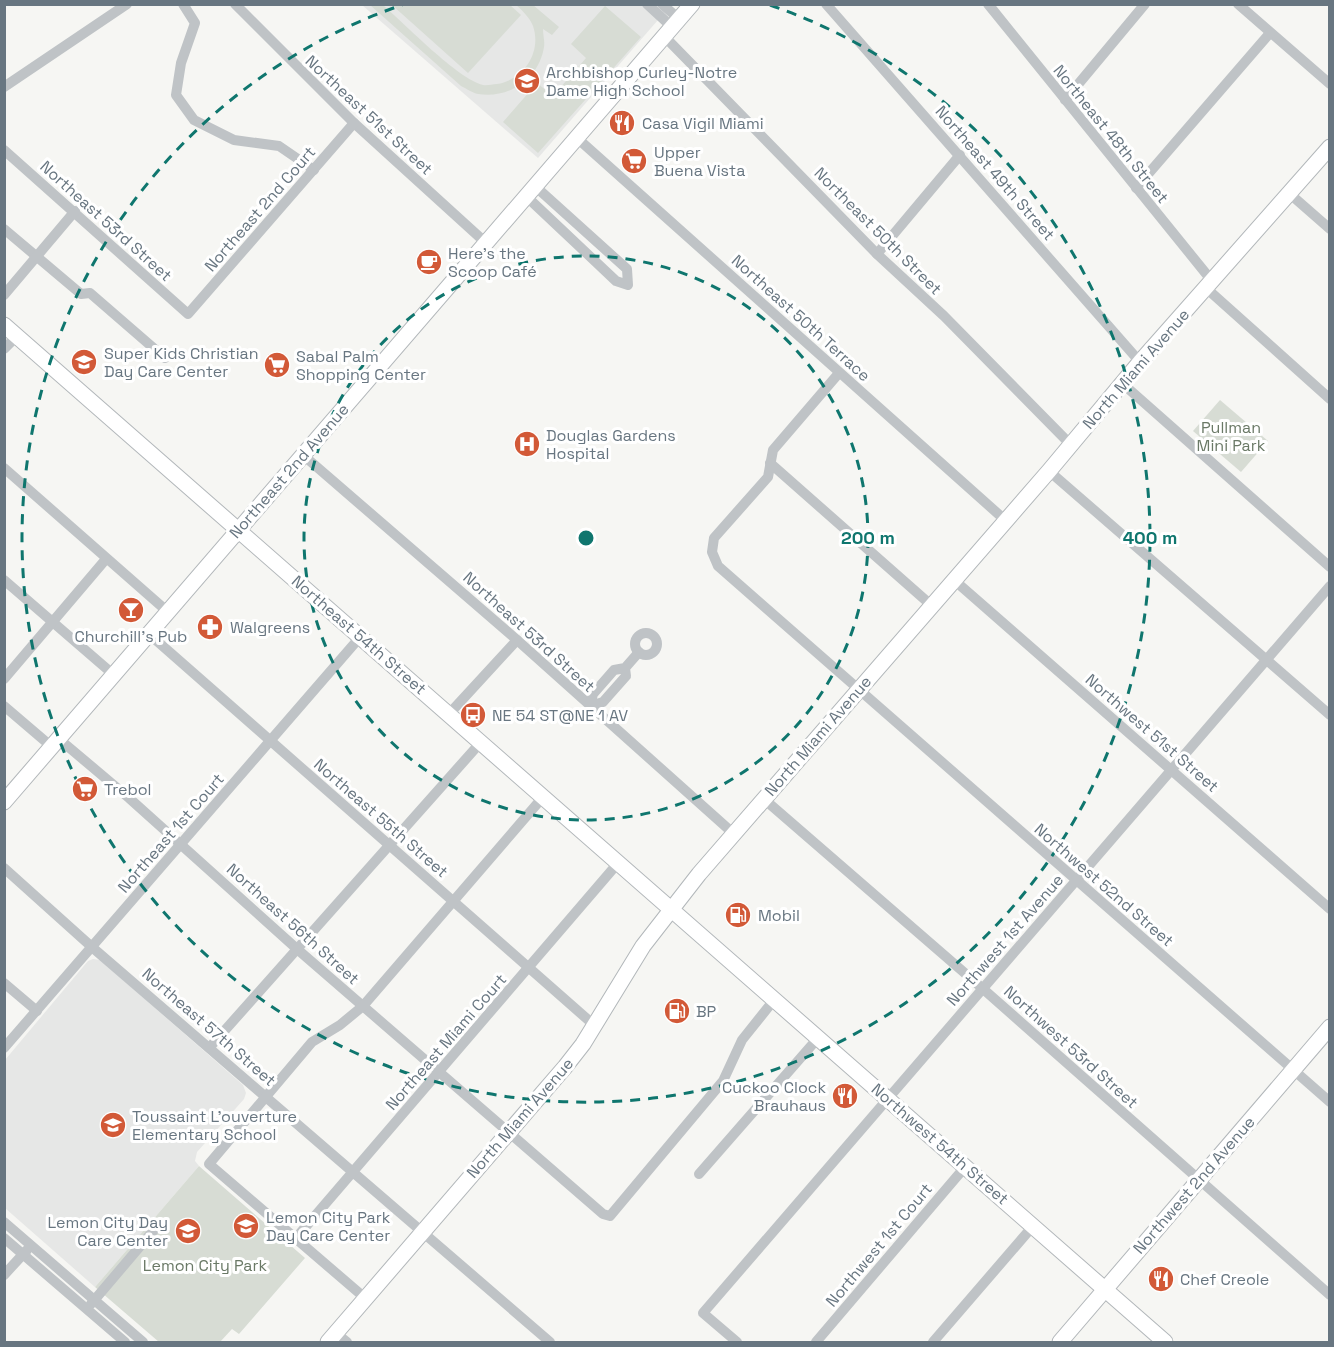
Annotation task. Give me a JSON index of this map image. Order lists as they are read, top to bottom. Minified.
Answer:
{"streets":{"main road":["North Miami Avenue","Northeast 2nd Avenue","Northeast 54th Street","Northwest 54th Street","Northwest 2nd Avenue"],"street":["Northeast 51st Street","Northeast 48th Street","Northeast 49th Street","Northeast 2nd Court","Northeast 53rd Street","Northeast 50th Street","Northeast 50th Terrace","Northwest 51st Street","Northeast 55th Street","Northeast 1st Court","Northwest 52nd Street","Northeast 56th Street","Northwest 1st Avenue","Northeast 57th Street","Northeast Miami Court","Northwest 53rd Street","Northwest 1st Court"]},"crossings":[["Northeast 51st Street","Northeast 2nd Court"],["Northeast 51st Street","Northeast 2nd Avenue"],["Northeast 48th Street","North Miami Avenue"],["Northeast 49th Street","North Miami Avenue"],["Northeast 2nd Court","Northeast 53rd Street"],["Northeast 53rd Street","North Miami Avenue"],["Northeast 53rd Street","Northeast 2nd Avenue"],["Northeast 50th Street","North Miami Avenue"],["Northeast 50th Street","Northeast 2nd Avenue"],["Northeast 50th Terrace","North Miami Avenue"],["Northeast 50th Terrace","Northeast 2nd Avenue"],["North Miami Avenue","Northeast 54th Street"],["North Miami Avenue","Northwest 51st Street"],["North Miami Avenue","Northeast 55th Street"],["North Miami Avenue","Northwest 52nd Street"],["North Miami Avenue","Northeast 56th Street"],["North Miami Avenue","Northeast 57th Street"],["North Miami Avenue","Northwest 53rd Street"],["Northeast 2nd Avenue","Northeast 54th Street"],["Northeast 2nd Avenue","Northeast 55th Street"],["Northeast 2nd Avenue","Northeast 56th Street"],["Northeast 54th Street","Northeast 1st Court"],["Northeast 54th Street","Northeast Miami Court"],["Northeast 54th Street","Northwest 54th Street"],["Northwest 51st Street","Northwest 1st Avenue"],["Northeast 55th Street","Northeast 1st Court"],["Northeast 55th Street","Northeast Miami Court"],["Northeast 1st Court","Northeast 56th Street"],["Northeast 1st Court","Northeast 57th Street"],["Northwest 52nd Street","Northwest 1st Avenue"],["Northwest 52nd Street","Northwest 2nd Avenue"],["Northeast 56th Street","Northeast Miami Court"],["Northeast 56th Street","Northwest 54th Street"],["Northwest 1st Avenue","Northwest 53rd Street"],["Northwest 1st Avenue","Northwest 54th Street"],["Northeast 57th Street","Northeast Miami Court"],["Northwest 53rd Street","Northwest 2nd Avenue"],["Northwest 54th Street","Northwest 2nd Avenue"],["Northwest 54th Street","Northwest 1st Court"]],"parks":["Pullman Mini Park","Lemon City Park"],"places":{"school or university":["Archbishop Curley-Notre Dame High School","Super Kids Christian Day Care Center","Toussaint L'ouverture Elementary School","Lemon City Park Day Care Center","Lemon City Day Care Center"],"restaurant":["Casa Vigil Miami","Cuckoo Clock Brauhaus","Chef Creole"],"supermarket":["Upper Buena Vista","Sabal Palm Shopping Center","Trebol"],"cafe":["Here's the Scoop Café"],"hospital":["Douglas Gardens Hospital"],"bar":["Churchill's Pub"],"pharmacy":["Walgreens"],"bus stop":["NE 54 ST@NE 1 AV"],"fuel station":["Mobil","BP"]},"rings":["200 m","400 m"]}
